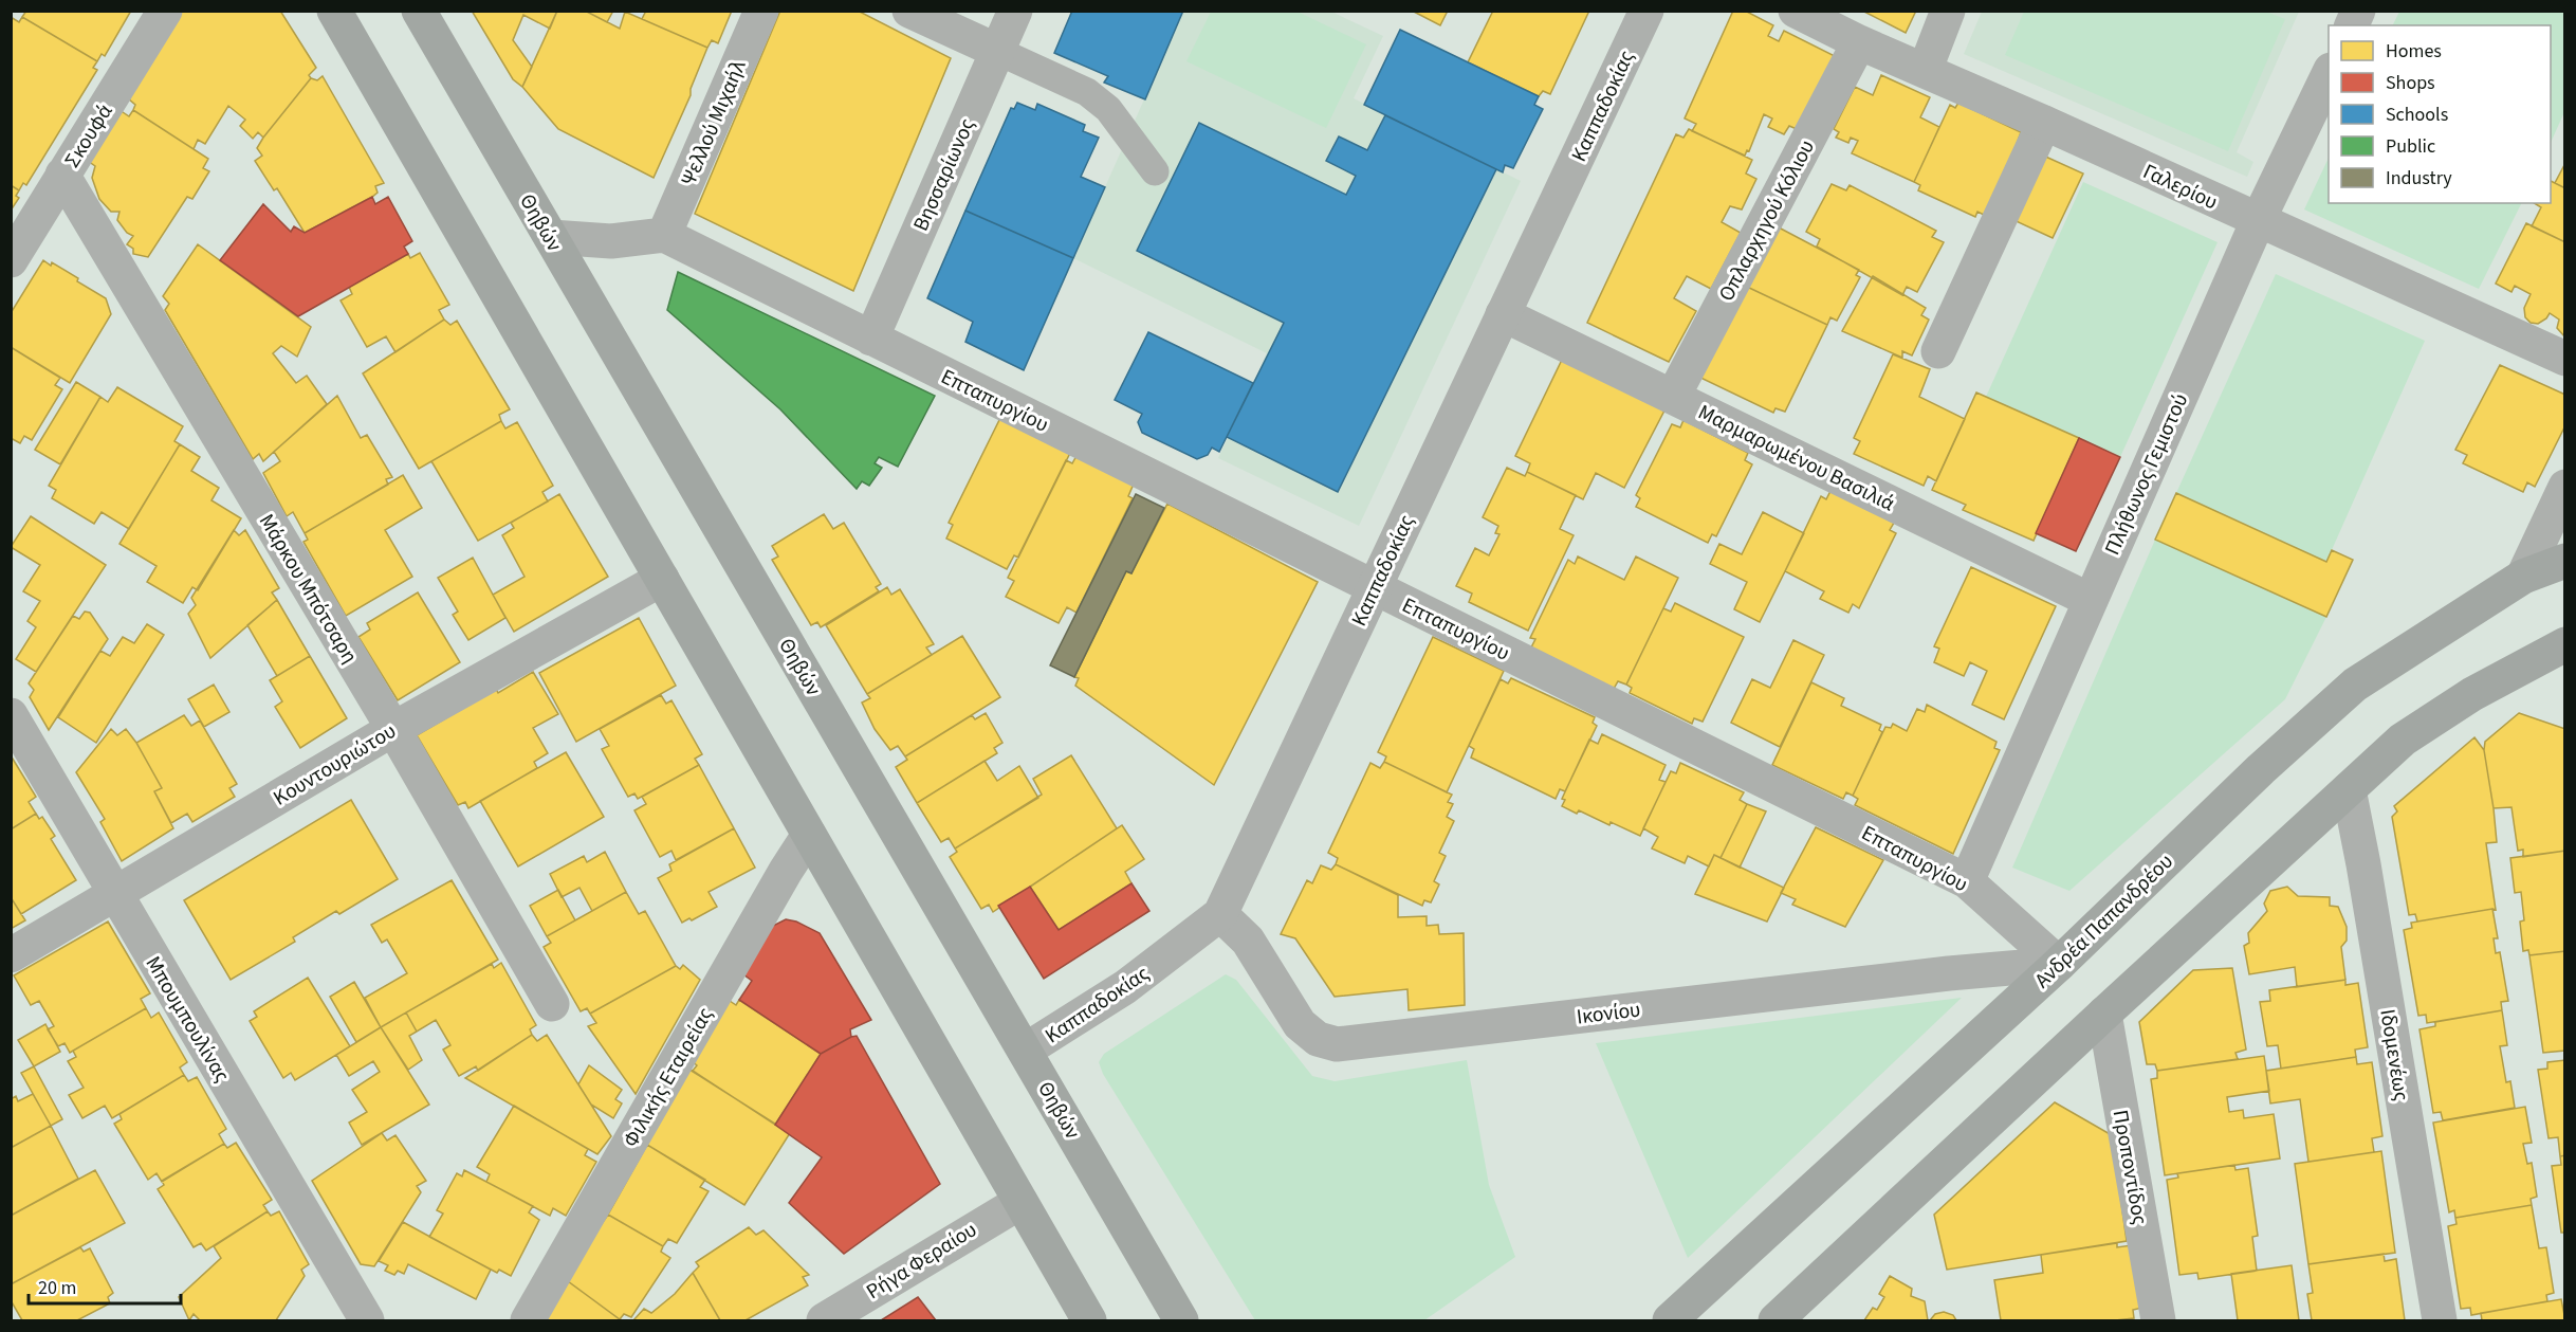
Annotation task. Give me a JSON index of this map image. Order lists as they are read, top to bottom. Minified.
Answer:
{"streets":{"main road":["Θηβών","Ανδρέα Παπανδρέου"],"street":["Καππαδοκίας","Ψελλού Μιχαήλ","Σκουφά","Βησσαρίωνος","Γαλερίου","Οπλαρχηγού Κόλιου","Επταπυργίου","Μαρμαρωμένου Βασιλιά","Πλήθωνος Γεμιστού","Μάρκου Μπότσαρη","Κουντουριώτου","Ικονίου","Μπουμπουλίνας","Ιδομενέως","Φιλικής Εταιρείας","Προποντίδος","Ρήγα Φεραίου"]},"crossings":[["Καππαδοκίας","Θηβών"],["Καππαδοκίας","Επταπυργίου"],["Καππαδοκίας","Μαρμαρωμένου Βασιλιά"],["Καππαδοκίας","Ικονίου"],["Ψελλού Μιχαήλ","Επταπυργίου"],["Σκουφά","Μάρκου Μπότσαρη"],["Βησσαρίωνος","Επταπυργίου"],["Γαλερίου","Οπλαρχηγού Κόλιου"],["Γαλερίου","Πλήθωνος Γεμιστού"],["Οπλαρχηγού Κόλιου","Μαρμαρωμένου Βασιλιά"],["Επταπυργίου","Πλήθωνος Γεμιστού"],["Επταπυργίου","Ανδρέα Παπανδρέου"],["Επταπυργίου","Ικονίου"],["Μαρμαρωμένου Βασιλιά","Πλήθωνος Γεμιστού"],["Μάρκου Μπότσαρη","Κουντουριώτου"],["Κουντουριώτου","Μπουμπουλίνας"],["Ανδρέα Παπανδρέου","Ικονίου"]],"legend":["Homes","Shops","Schools","Public","Industry"],"scale_bar":"20 m"}
